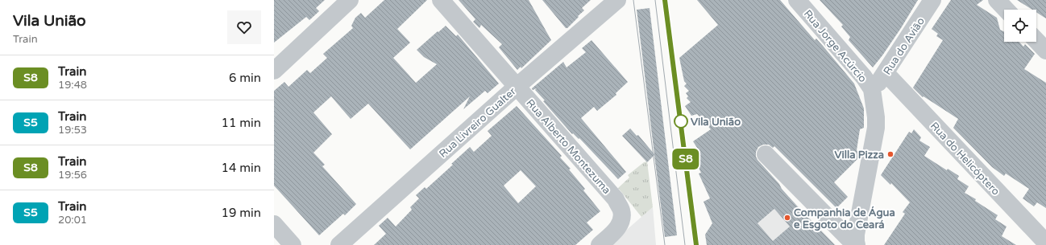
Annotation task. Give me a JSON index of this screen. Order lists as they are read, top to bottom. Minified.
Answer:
{"streets":{"street":["Rua Jorge Acúrcio","Rua do Avião","Rua Livreiro Gualter","Rua Alberto Montezuma","Rua do Helicóptero"]},"crossings":[["Rua Jorge Acúrcio","Rua do Avião"],["Rua do Avião","Rua do Helicóptero"],["Rua Livreiro Gualter","Rua Alberto Montezuma"]],"places":["Vila União","Villa Pizza","Companhia de Água e Esgoto do Ceará"],"page":{"heading":["Vila União","Train"],"on_map":"S8","list":[{"mark":"S8","name":"Train","note":"19:48","value":"6 min"},{"mark":"S5","name":"Train","note":"19:53","value":"11 min"},{"mark":"S8","name":"Train","note":"19:56","value":"14 min"},{"mark":"S5","name":"Train","note":"20:01","value":"19 min"}]}}
